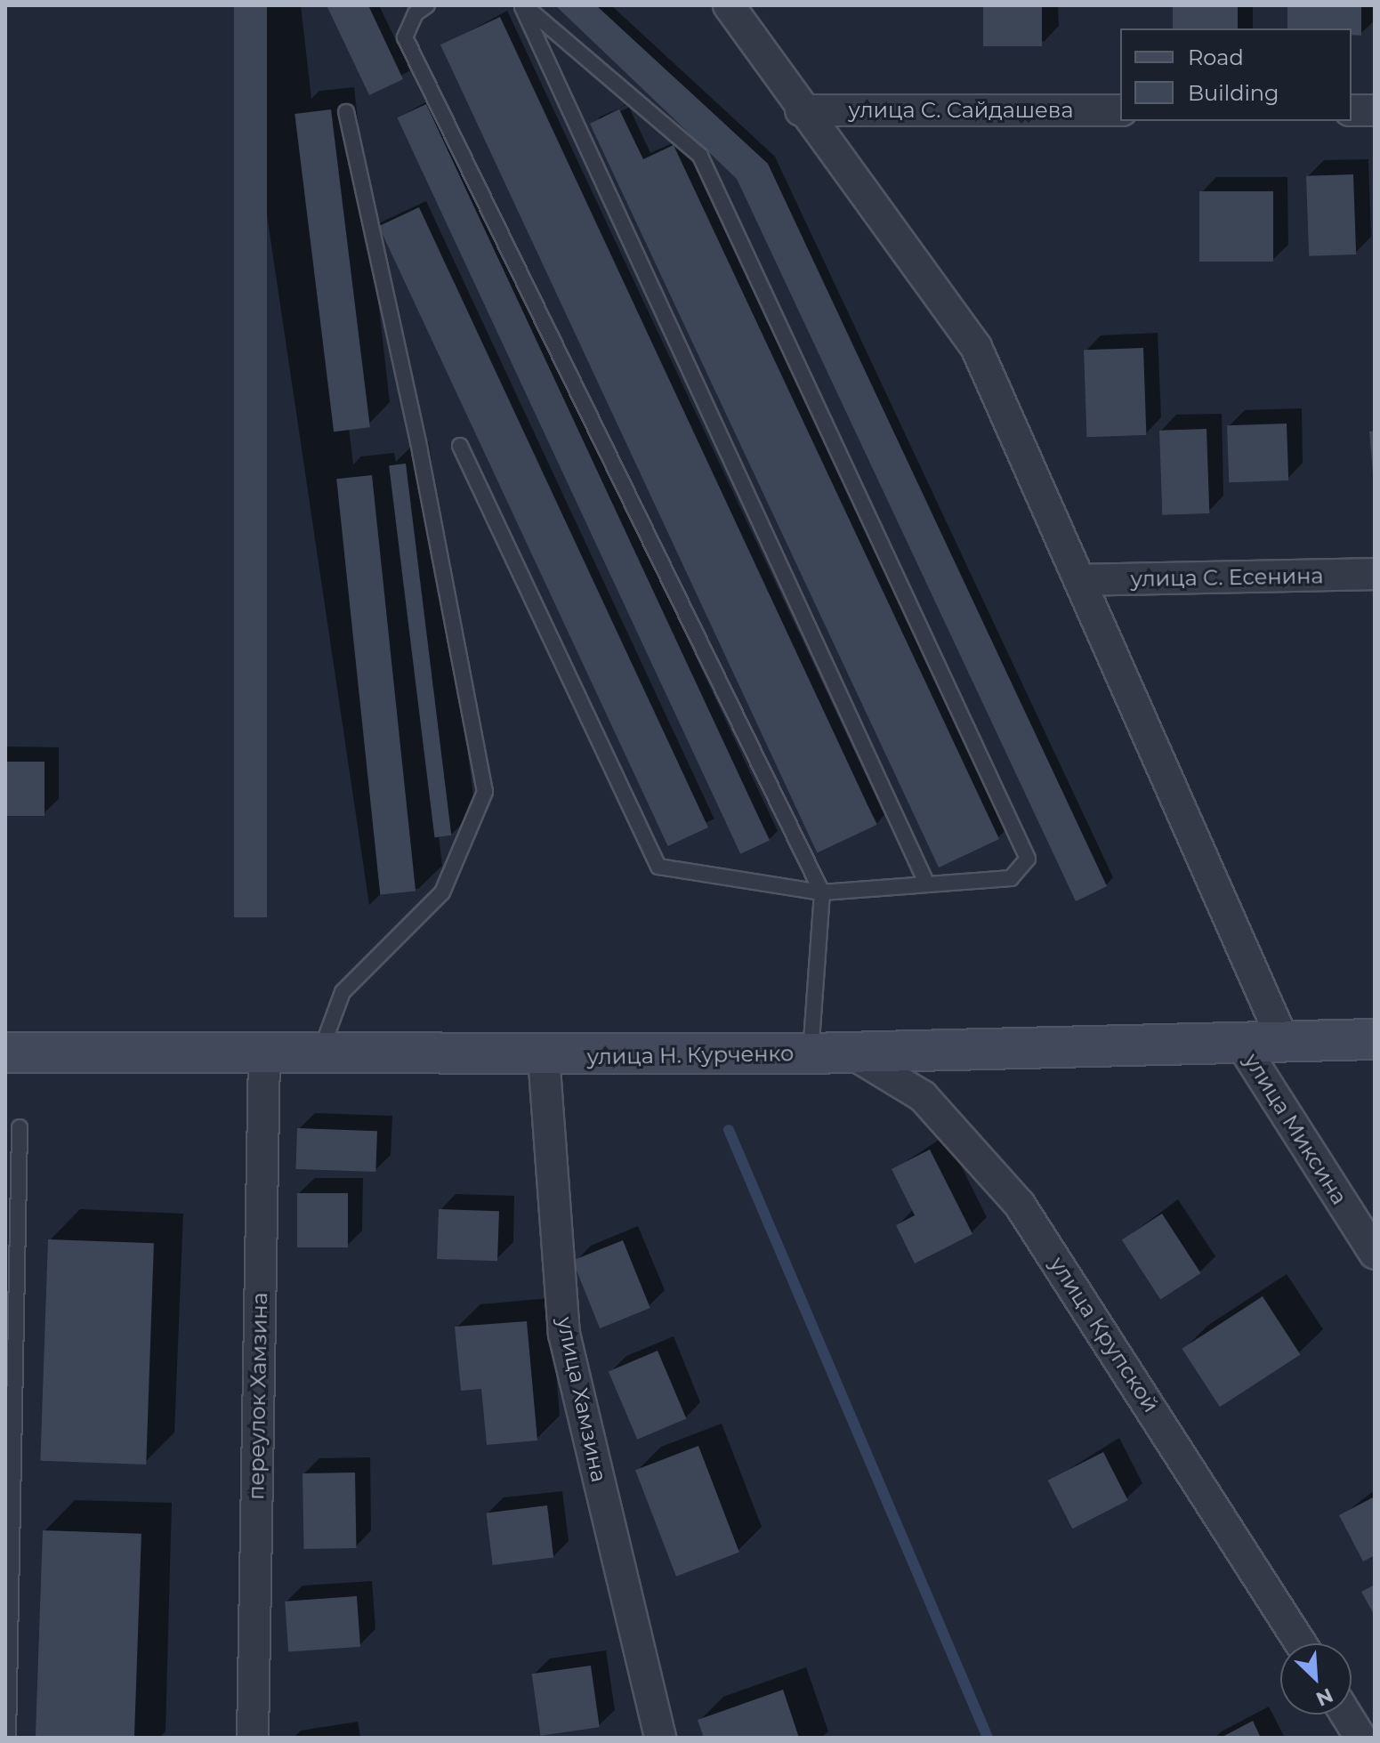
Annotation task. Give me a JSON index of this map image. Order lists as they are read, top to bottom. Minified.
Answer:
{"streets":{"main road":["улица Н. Курченко"],"street":["улица С. Сайдашева","улица С. Есенина","улица Миксина","улица Крупской","переулок Хамзина","улица Хамзина"]},"crossings":[["улица Н. Курченко","улица Миксина"],["улица Н. Курченко","улица Крупской"],["улица Н. Курченко","переулок Хамзина"],["улица Н. Курченко","улица Хамзина"]],"legend":["Road","Building"],"north":"bottom right"}
